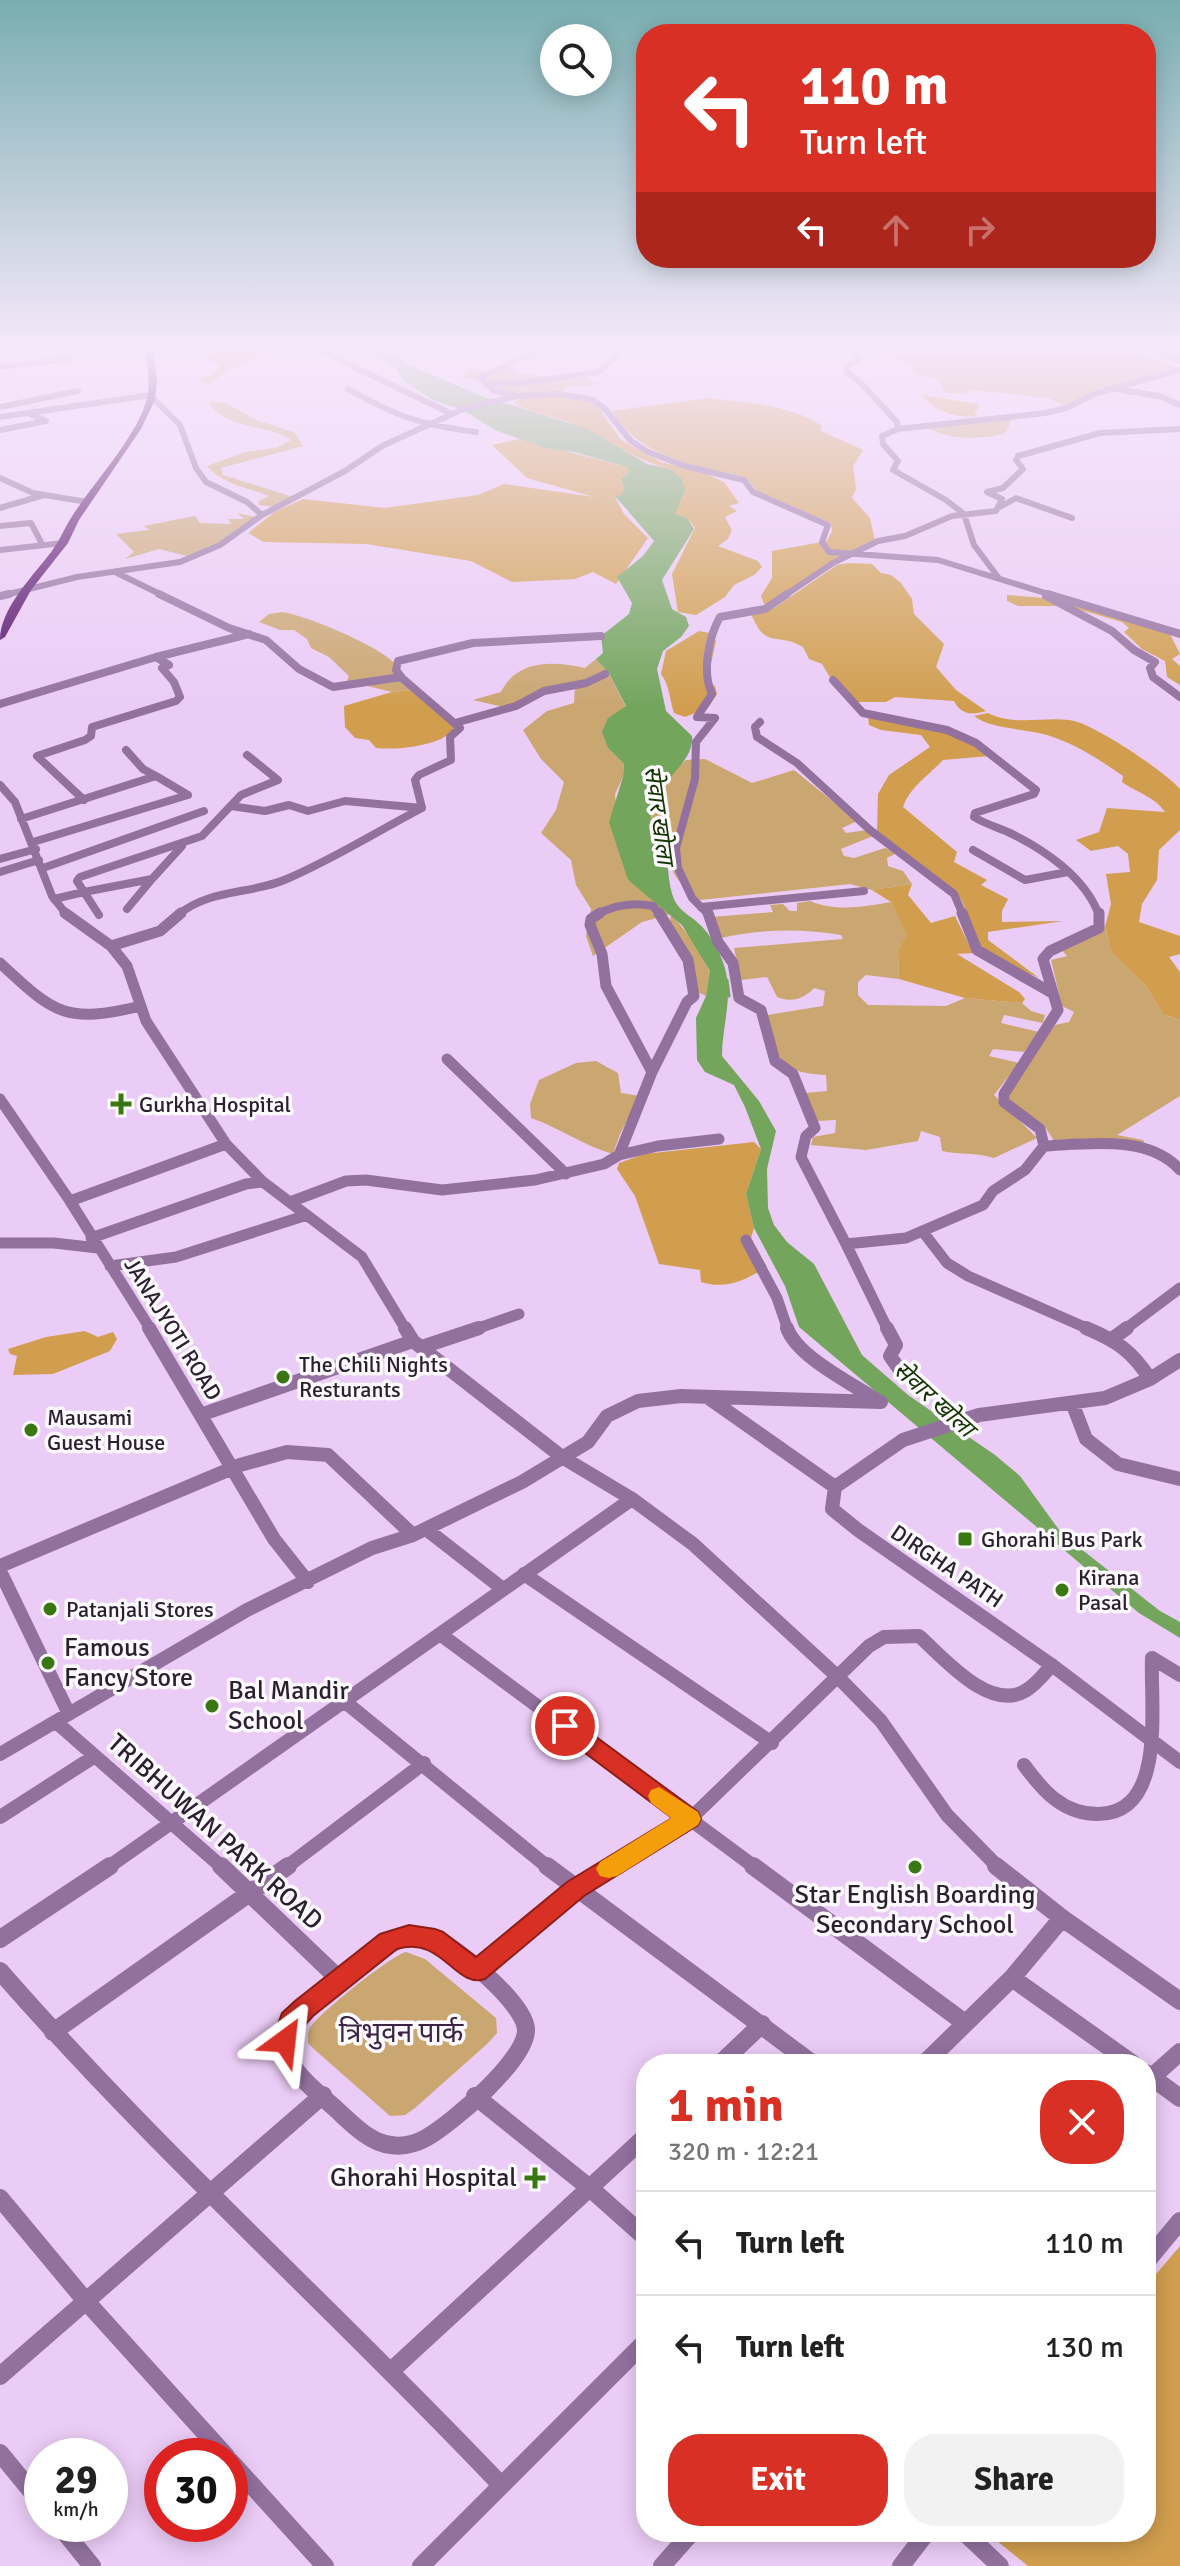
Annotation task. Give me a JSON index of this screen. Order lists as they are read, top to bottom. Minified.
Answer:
{"streets":{"street":["JANAJYOTI ROAD","DIRGHA PATH","TRIBHUWAN PARK ROAD"]},"districts":["त्रिभुवन पार्क"],"water":["सेवार खोला"],"places":{"health":["Gurkha Hospital","Ghorahi Hospital"],"other":["The Chili Nights Resturants","Mausami Guest House","Kirana Pasal","Patanjali Stores","Famous Fancy Store","Bal Mandir School","Star English Boarding Secondary School"],"transit":["Ghorahi Bus Park"]},"page":{"turn":["110 m","Turn left"],"heading":["1 min","320 m · 12:21"],"list":[{"name":"Turn left","value":"110 m"},{"name":"Turn left","value":"130 m"}],"buttons":["Exit","Share"],"speed":"29 km/h","limit":"30"}}
